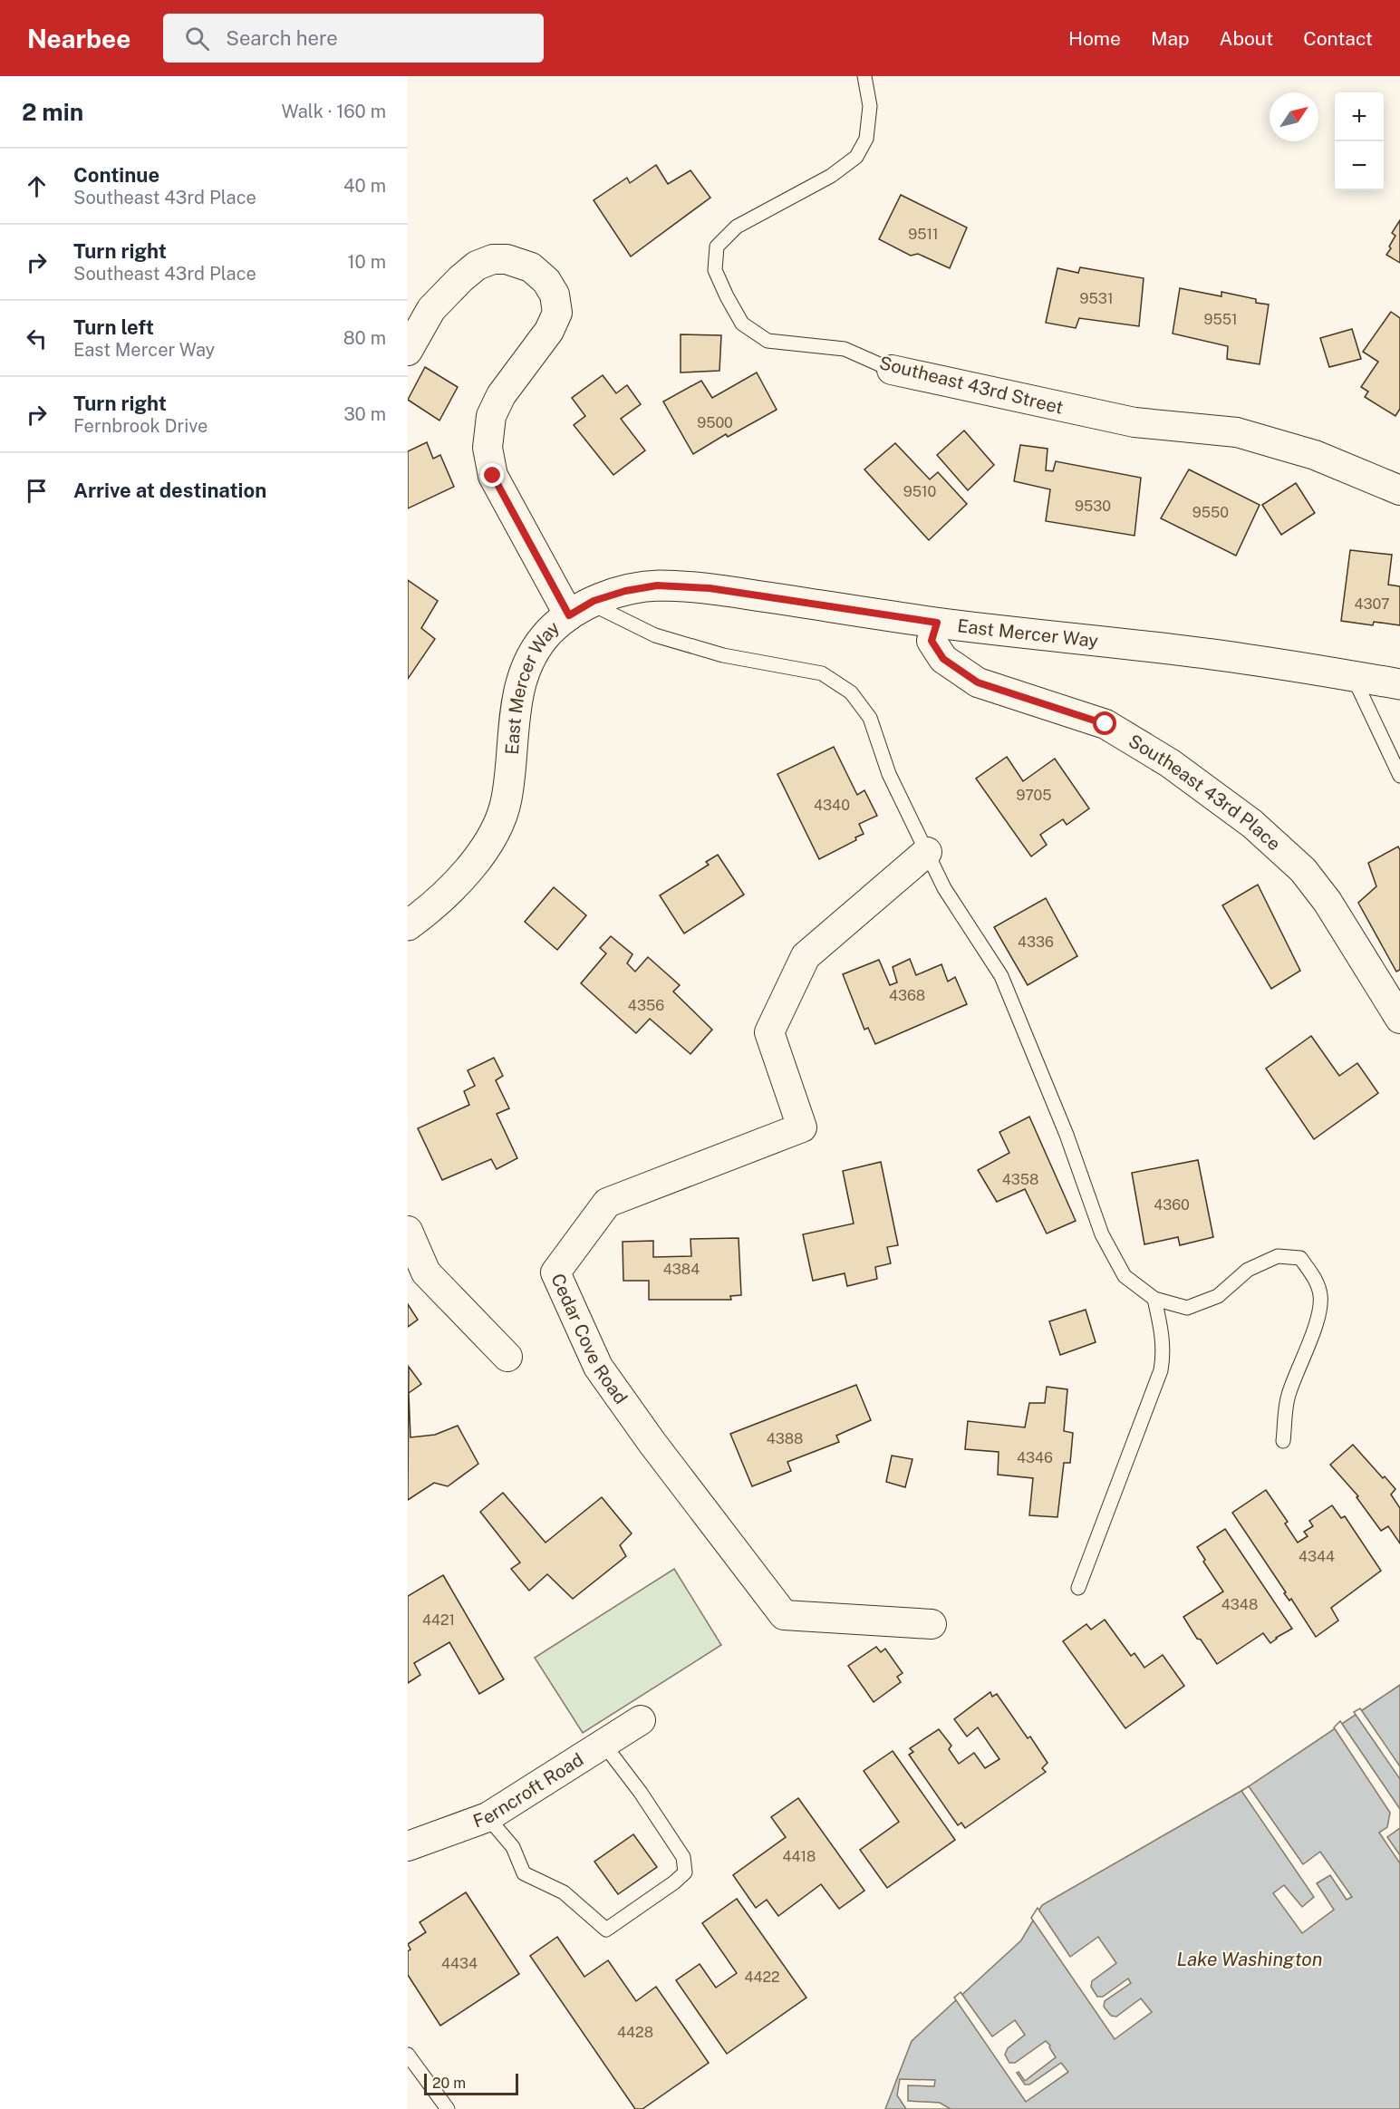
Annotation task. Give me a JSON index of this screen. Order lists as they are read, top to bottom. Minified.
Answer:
{"streets":{"street":["Southeast 43rd Street","East Mercer Way","Southeast 43rd Place","Cedar Cove Road","Ferncroft Road"]},"crossings":[["East Mercer Way","Southeast 43rd Place"]],"water":["Lake Washington"],"house_numbers":["9511","9531","9551","9500","9510","9530","9550","4307","9705","4340","4336","4368","4356","4358","4360","4384","4388","4346","4344","4348","4421","4418","4434","4422","4428"],"scale_bar":"20 m","north":"top right","page":{"header":"Nearbee","search":"Search here","nav":["Home","Map","About","Contact"],"heading":["2 min","Walk · 160 m"],"map_buttons":["+","−"],"list":[["Continue","Southeast 43rd Place","40 m"],["Turn right","Southeast 43rd Place","10 m"],["Turn left","East Mercer Way","80 m"],["Turn right","Fernbrook Drive","30 m"],"Arrive at destination"],"scale":"20 m"}}
